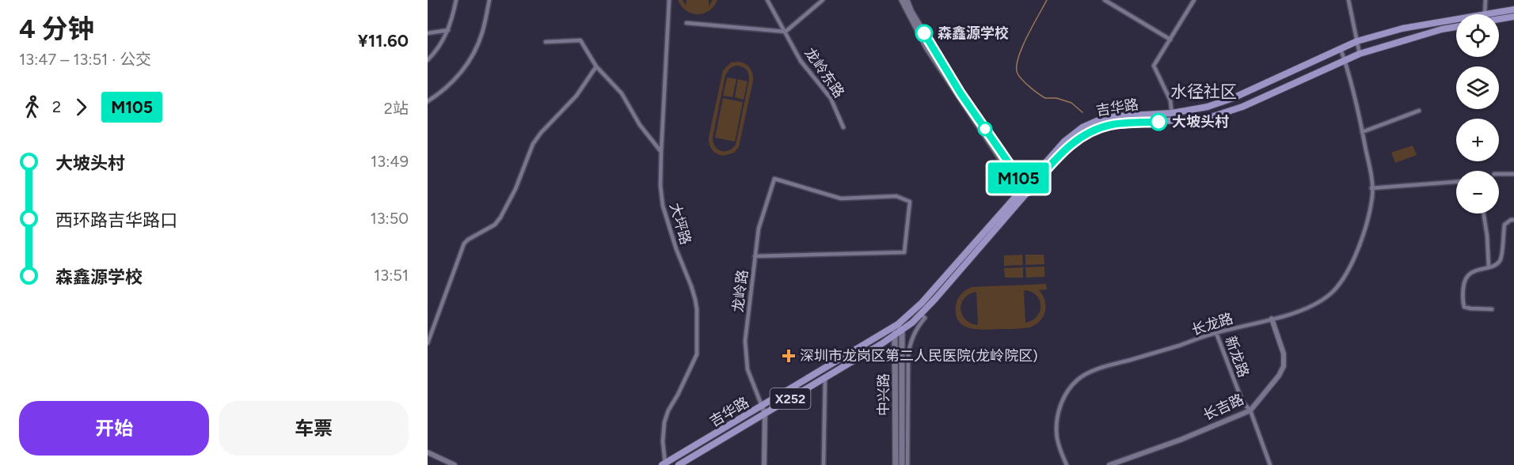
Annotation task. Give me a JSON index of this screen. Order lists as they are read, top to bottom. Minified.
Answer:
{"streets":{"main road":["吉华路","中兴路","X252"],"street":["龙岭东路","大坪路","龙岭路","长龙路","新龙路","长吉路"]},"crossings":[["吉华路","大坪路"],["吉华路","龙岭路"],["吉华路","长龙路"],["吉华路","中兴路"],["长龙路","新龙路"],["长龙路","长吉路"],["新龙路","长吉路"]],"districts":["水径社区"],"places":{"other":["森鑫源学校","大坡头村"],"health":["深圳市龙岗区第二人民医院(龙岭院区)"]},"lines":["bus line M105"],"page":{"heading":["4 分钟","13:47 – 13:51 · 公交","¥11.60"],"on_map":"M105","map_buttons":["+","−"],"legs":["2","M105","2站"],"list":[{"name":"大坡头村","value":"13:49"},{"name":"西环路吉华路口","value":"13:50"},{"name":"森鑫源学校","value":"13:51"}],"buttons":["开始","车票"]}}
